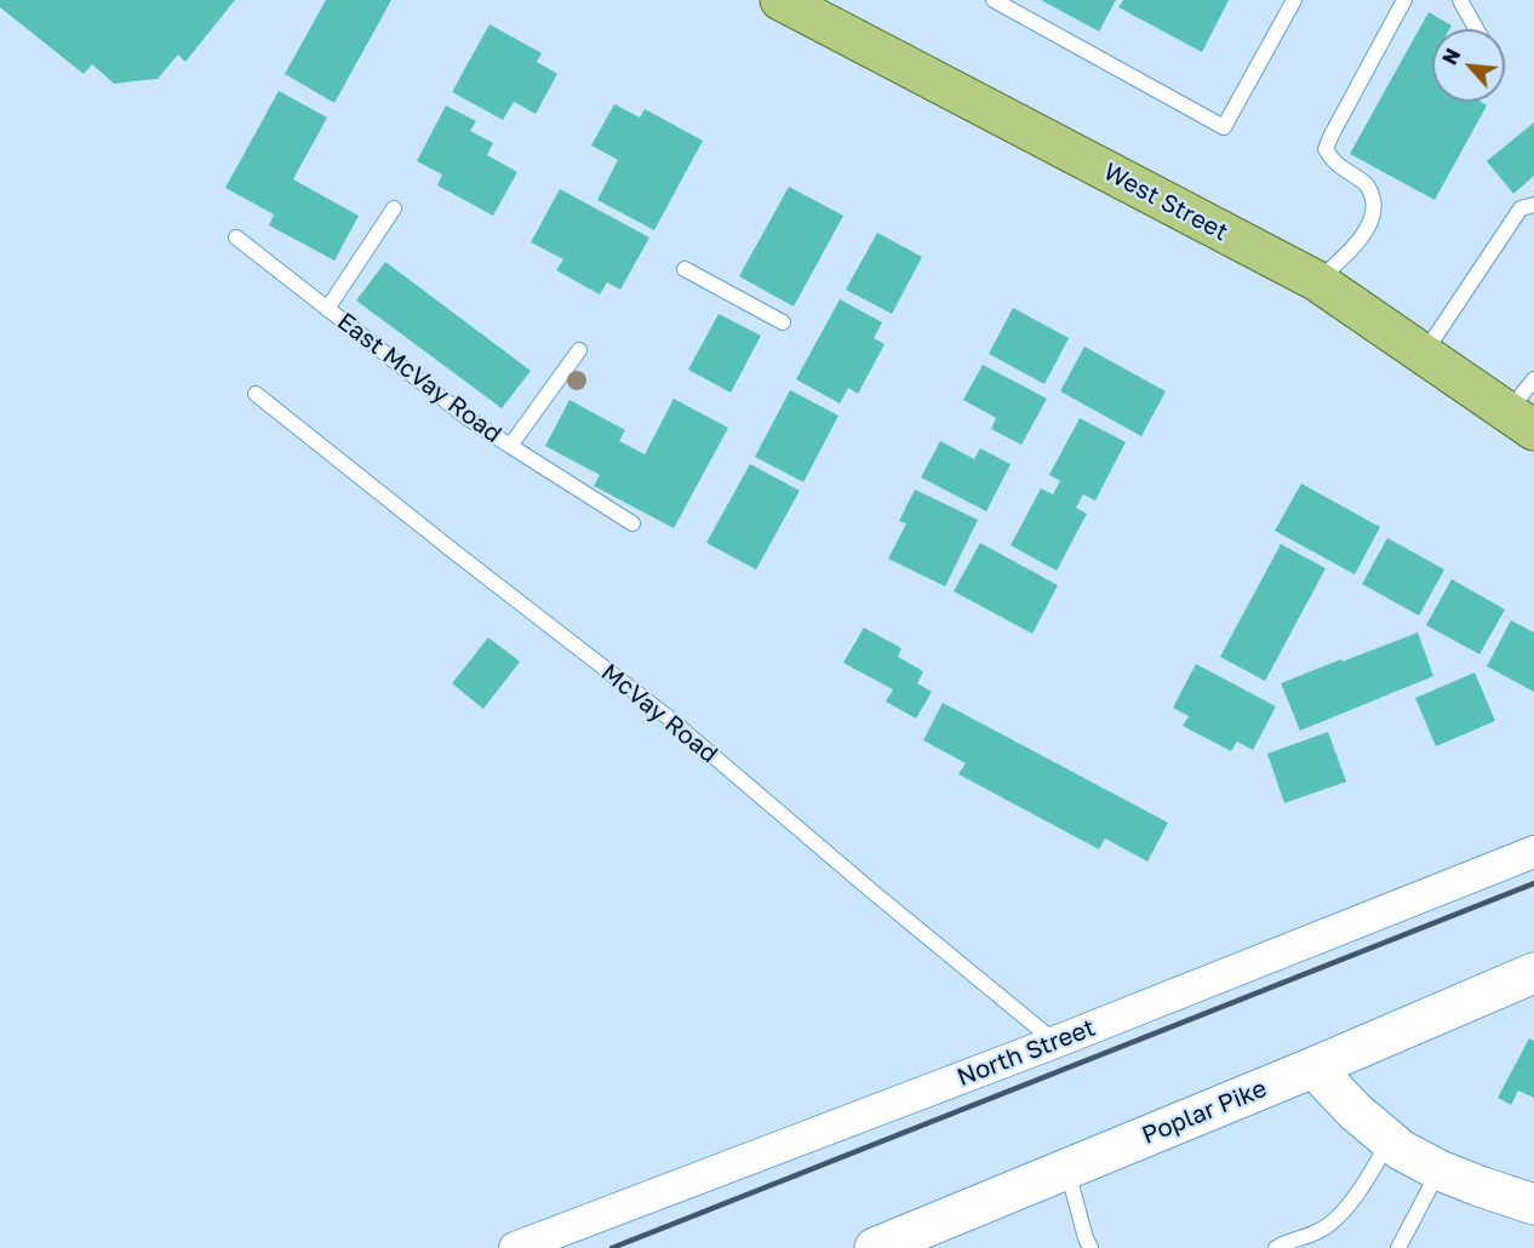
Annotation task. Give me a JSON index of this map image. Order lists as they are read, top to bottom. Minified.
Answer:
{"streets":{"main road":["West Street","Poplar Pike"],"street":["North Street"],"lane":["East McVay Road","McVay Road"]},"crossings":[["McVay Road","North Street"]],"north":"top left"}
